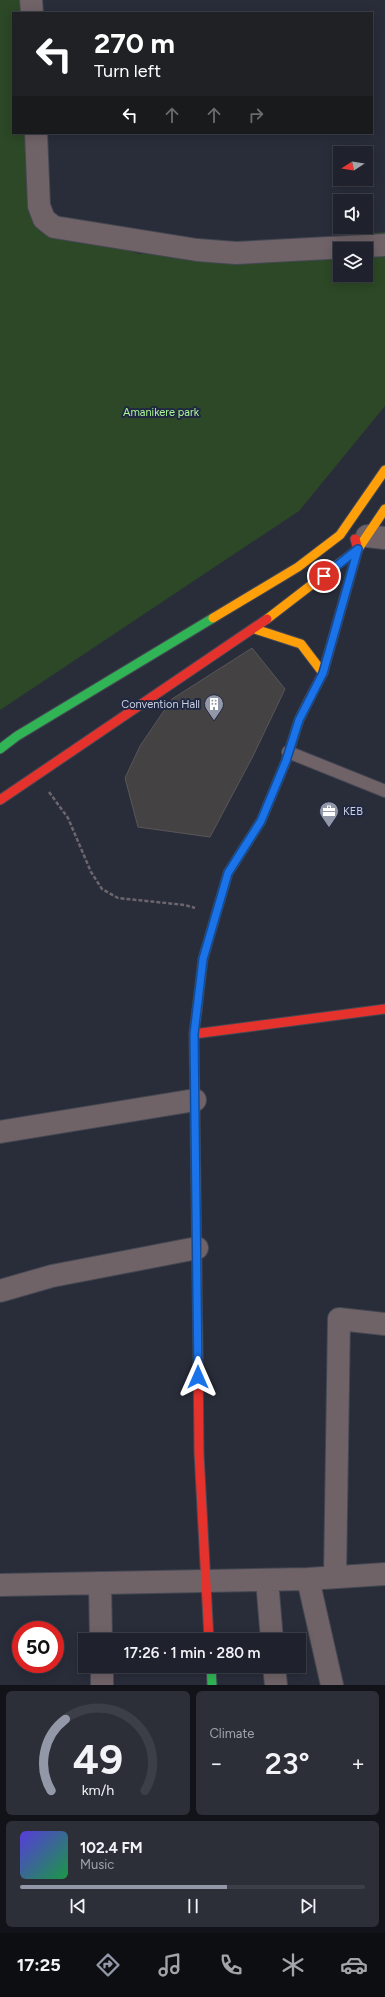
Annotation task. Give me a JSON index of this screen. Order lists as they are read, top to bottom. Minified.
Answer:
{"parks":["Amanikere park"],"places":{"building":["Convention Hall"],"office":["KEB"]},"north":"left","page":{"turn":["270 m","Turn left"],"limit":"50","trip":"17:26 · 1 min · 280 m","tile":"Climate","heat":["−","23°","+"],"song":["102.4 FM","Music"],"tabs":"17:25","gauge":["49","km/h"]}}
